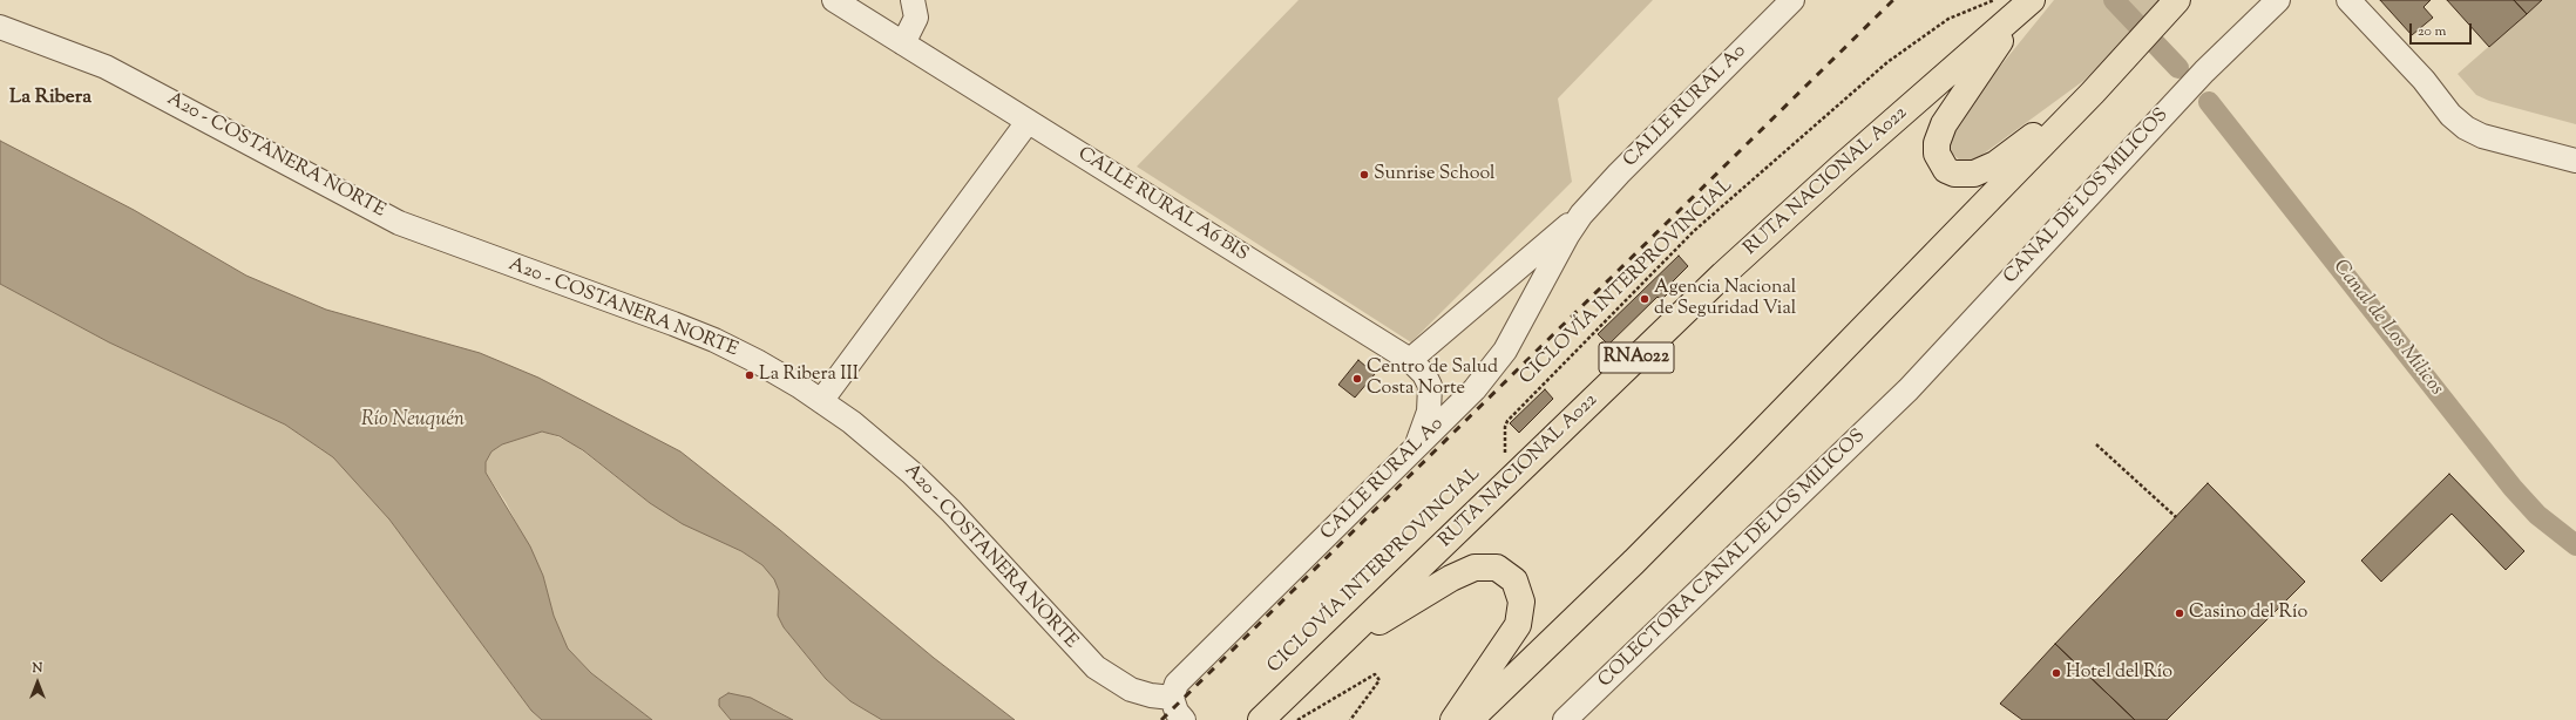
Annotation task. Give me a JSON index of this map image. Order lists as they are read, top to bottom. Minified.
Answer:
{"streets":{"highway":["RUTA NACIONAL A022","RNA022"],"street":["CALLE RURAL A0","A20 - COSTANERA NORTE","CANAL DE LOS MILICOS","CALLE RURAL A6 BIS","COLECTORA CANAL DE LOS MILICOS"],"path":["CICLOVÍA INTERPROVINCIAL"]},"crossings":[["CALLE RURAL A0","A20 - COSTANERA NORTE"],["CALLE RURAL A0","CALLE RURAL A6 BIS"],["CANAL DE LOS MILICOS","COLECTORA CANAL DE LOS MILICOS"]],"districts":["La Ribera"],"water":["Canal de Los Milicos","Río Neuquén"],"places":["Sunrise School","Agencia Nacional de Seguridad Vial","La Ribera III","Centro de Salud Costa Norte","Casino del Río","Hotel del Río"],"scale_bar":"20 m","north":"top"}
